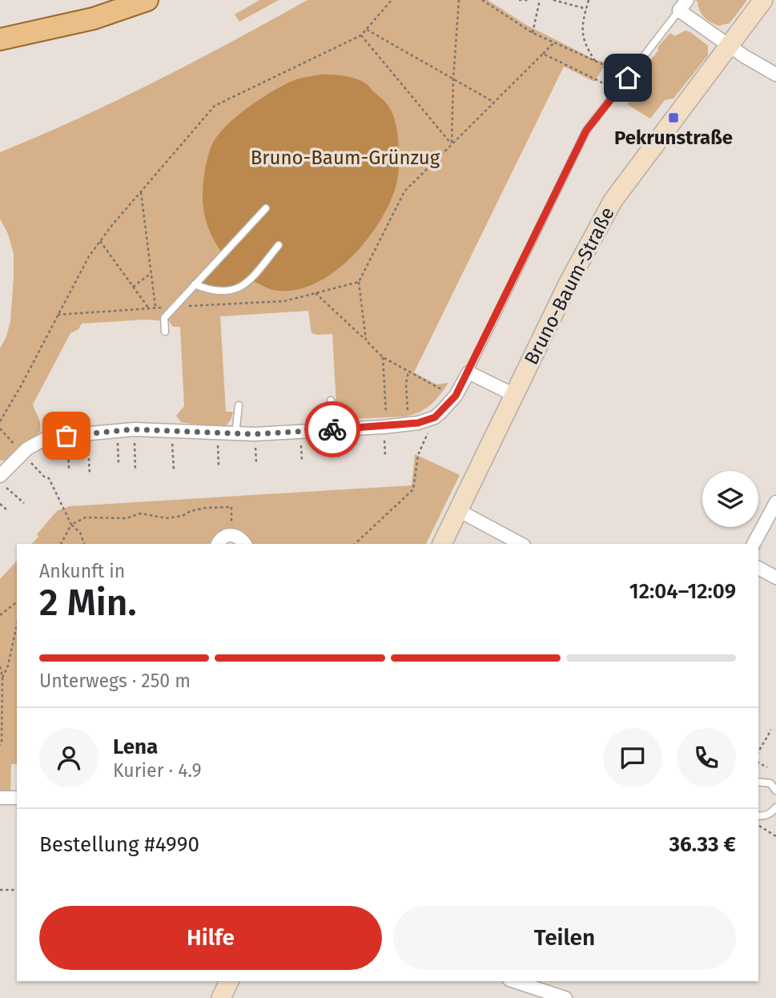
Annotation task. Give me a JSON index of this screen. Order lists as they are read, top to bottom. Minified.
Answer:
{"streets":{"street":["Bruno-Baum-Straße"]},"parks":["Bruno-Baum-Grünzug"],"places":{"transit":["Pekrunstraße"]},"page":{"heading":["2 Min.","Ankunft in","12:04–12:09"],"panel":["Lena","Kurier · 4.9","Bestellung #4990","36.33 €"],"bar":"Unterwegs · 250 m","buttons":["Hilfe","Teilen"]}}
